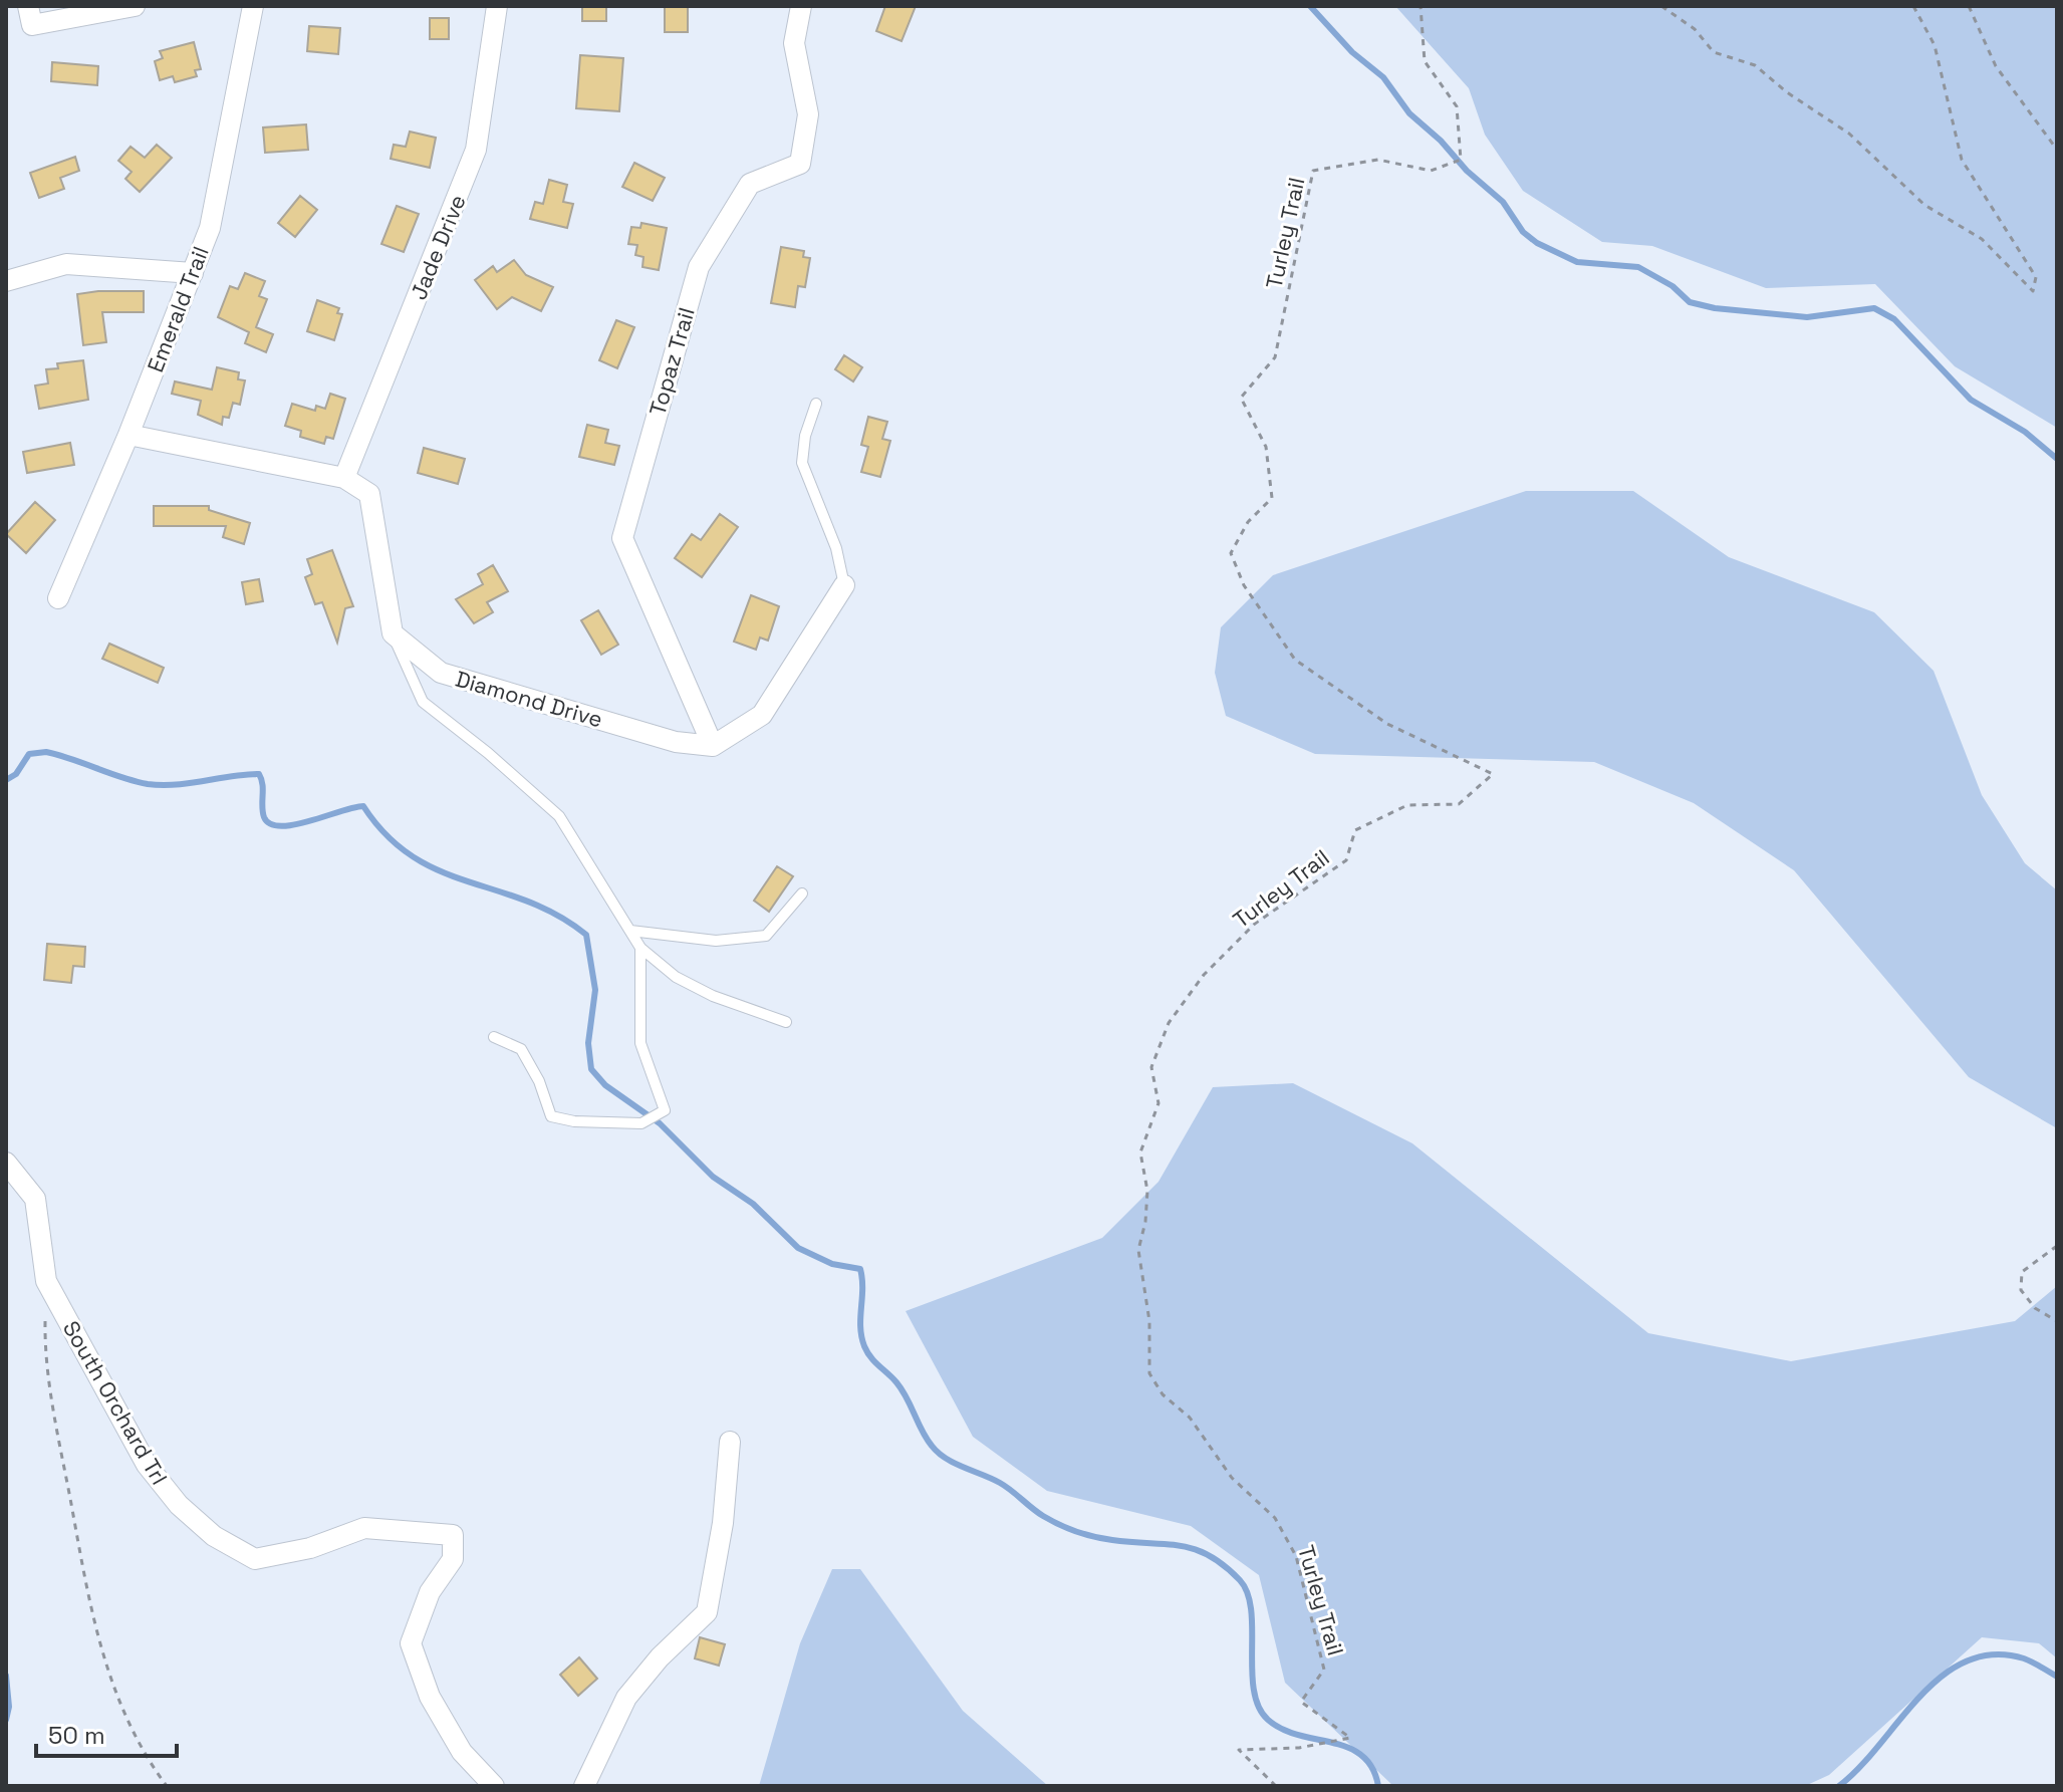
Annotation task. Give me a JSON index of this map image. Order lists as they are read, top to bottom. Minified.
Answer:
{"streets":{"street":["Jade Drive","Emerald Trail","Topaz Trail","Diamond Drive","South Orchard Trl"],"path":["Turley Trail"]},"crossings":[["Topaz Trail","Diamond Drive"]],"scale_bar":"50 m"}
